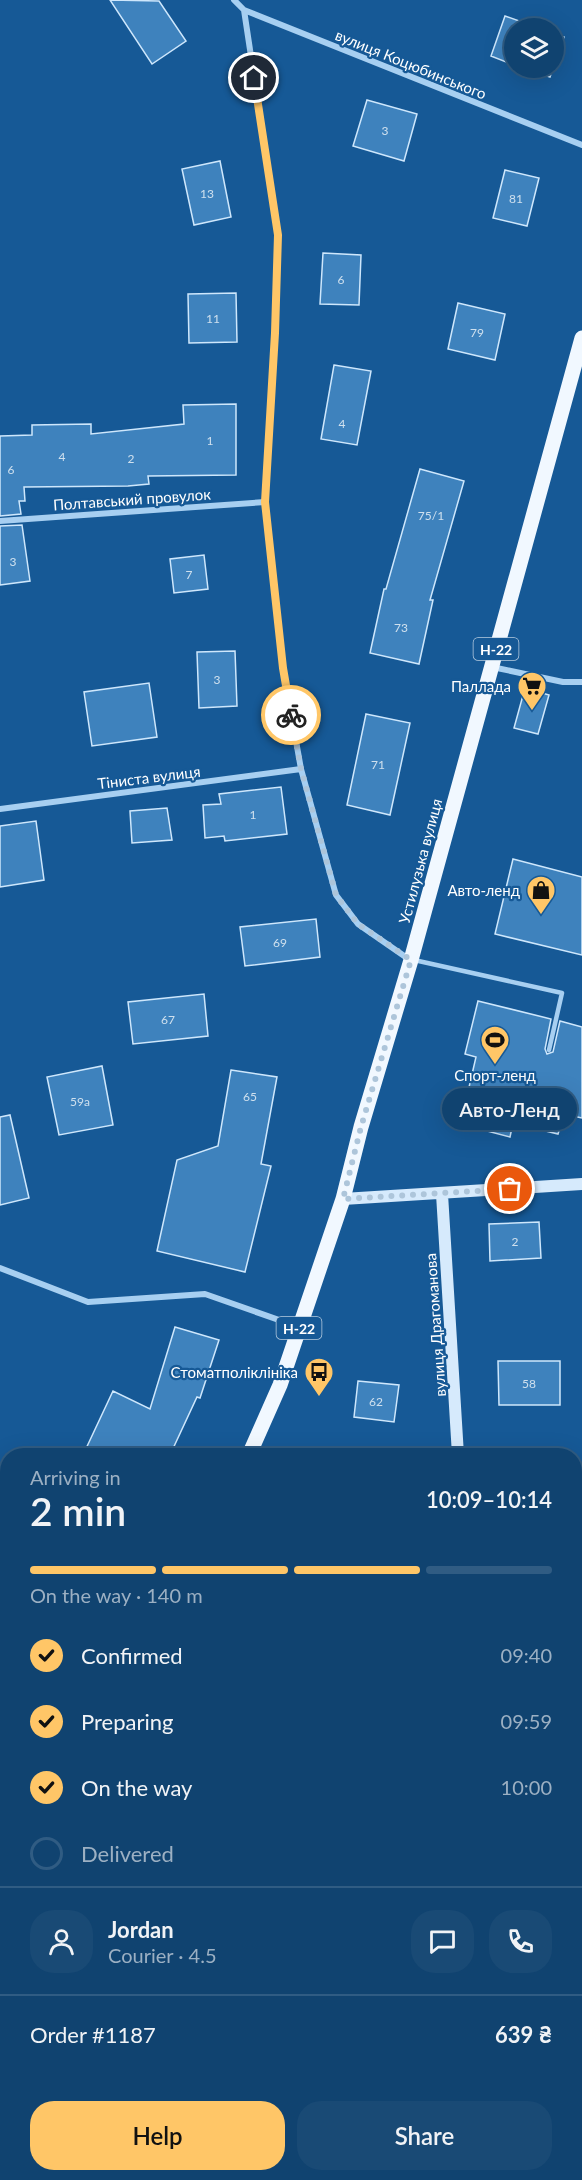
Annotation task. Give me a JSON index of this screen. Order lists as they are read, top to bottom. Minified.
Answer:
{"streets":{"main road":["Н-22","Устилузька вулиця"],"street":["вулиця Коцюбинського","Полтавський провулок","Тіниста вулиця","вулиця Драгоманова"]},"places":{"supermarket":["Паллада"],"shop":["Авто-ленд"],"sports":["Спорт-ленд"],"other":["Авто-Ленд"],"bus stop":["Стоматполіклініка"]},"house_numbers":["3","13","81","6","11","79","4","1","4","2","6","75/1","3","7","73","3","71","1","69","67","65","59а","2","58","62"],"page":{"bubble":"Авто-Ленд","heading":["2 min","Arriving in","10:09–10:14"],"panel":["Jordan","Courier · 4.5","Order #1187","639 ₴"],"bar":"On the way · 140 m","list":[["Confirmed","09:40"],["Preparing","09:59"],["On the way","10:00"],"Delivered"],"buttons":["Help","Share"]}}
